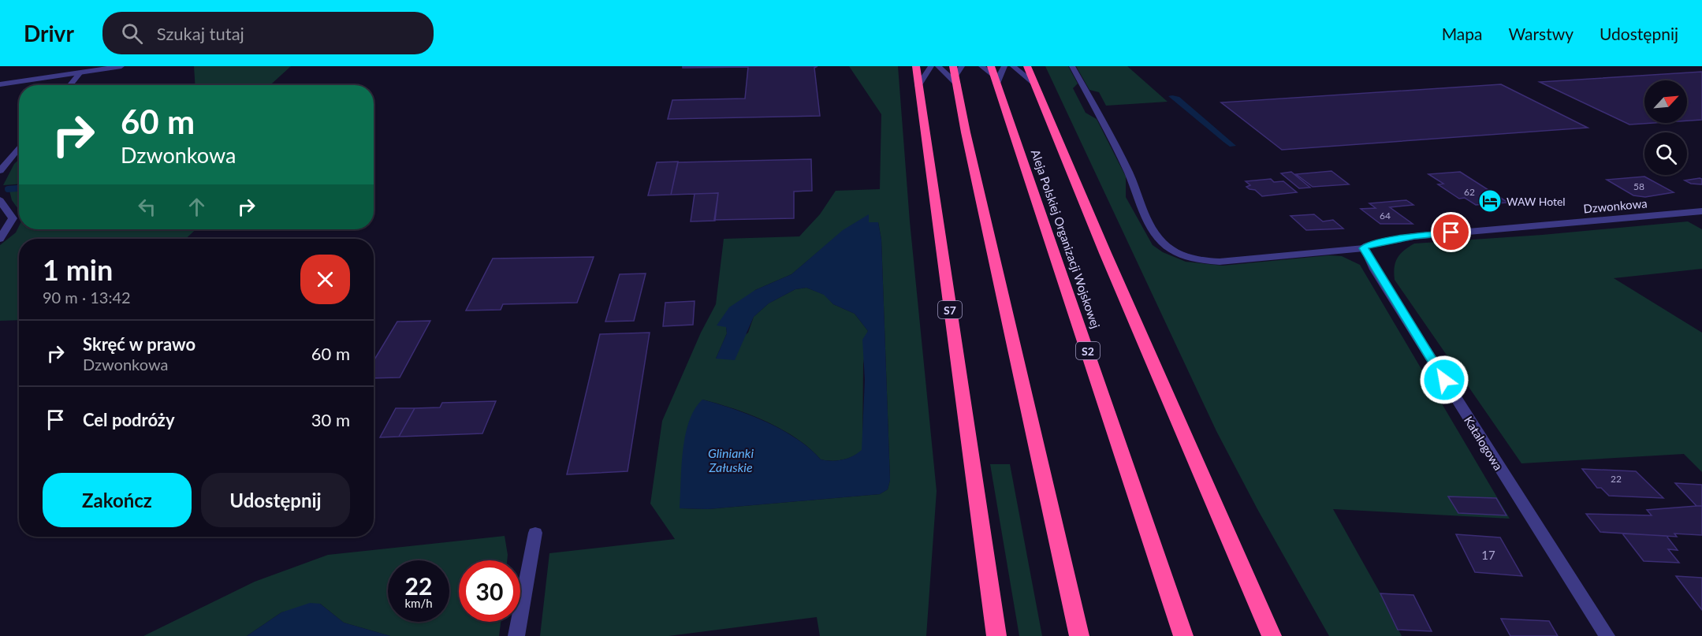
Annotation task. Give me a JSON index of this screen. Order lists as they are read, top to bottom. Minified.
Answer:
{"streets":{"highway":["Aleja Polskiej Organizacji Wojskowej","S7","S2"],"street":["Dzwonkowa","Katalogowa"]},"crossings":[["Dzwonkowa","Katalogowa"]],"water":["Glinianki Załuskie"],"places":{"hotel":["WAW Hotel"]},"house_numbers":["58","62","64","22","17"],"north":"top right","page":{"header":"Drivr","search":"Szukaj tutaj","nav":["Mapa","Warstwy","Udostępnij"],"turn":["60 m","Dzwonkowa"],"heading":["1 min","90 m · 13:42"],"list":[{"name":"Skręć w prawo","note":"Dzwonkowa","value":"60 m"},{"name":"Cel podróży","value":"30 m"}],"buttons":["Zakończ","Udostępnij"],"speed":"22 km/h","limit":"30"}}
